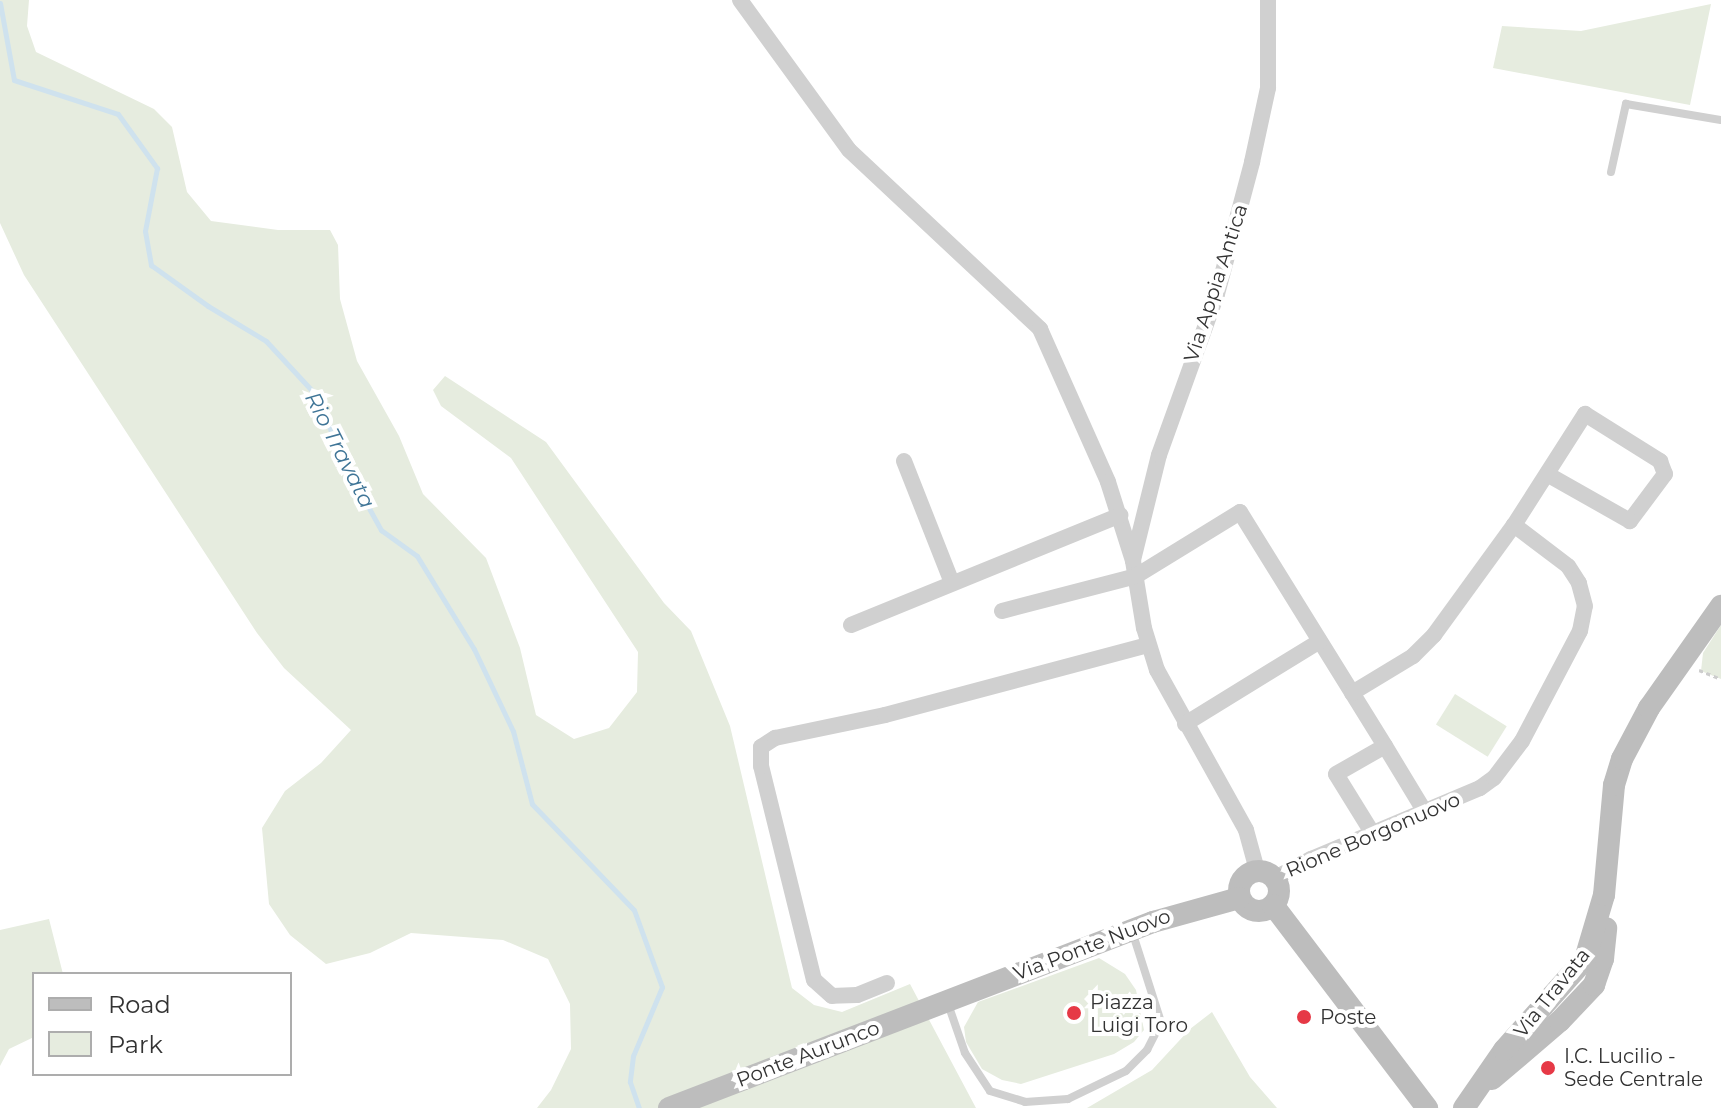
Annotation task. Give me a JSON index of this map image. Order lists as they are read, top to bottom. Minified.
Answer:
{"streets":{"street":["Via Appia Antica","Rione Borgonuovo","Via Ponte Nuovo","Via Travata","Ponte Aurunco"]},"crossings":[["Via Appia Antica","Rione Borgonuovo"],["Via Appia Antica","Via Ponte Nuovo"],["Rione Borgonuovo","Via Ponte Nuovo"],["Via Ponte Nuovo","Ponte Aurunco"]],"water":["Rio Travata"],"places":["Piazza Luigi Toro","Poste","I.C. Lucilio - Sede Centrale"],"legend":["Road","Park"]}
